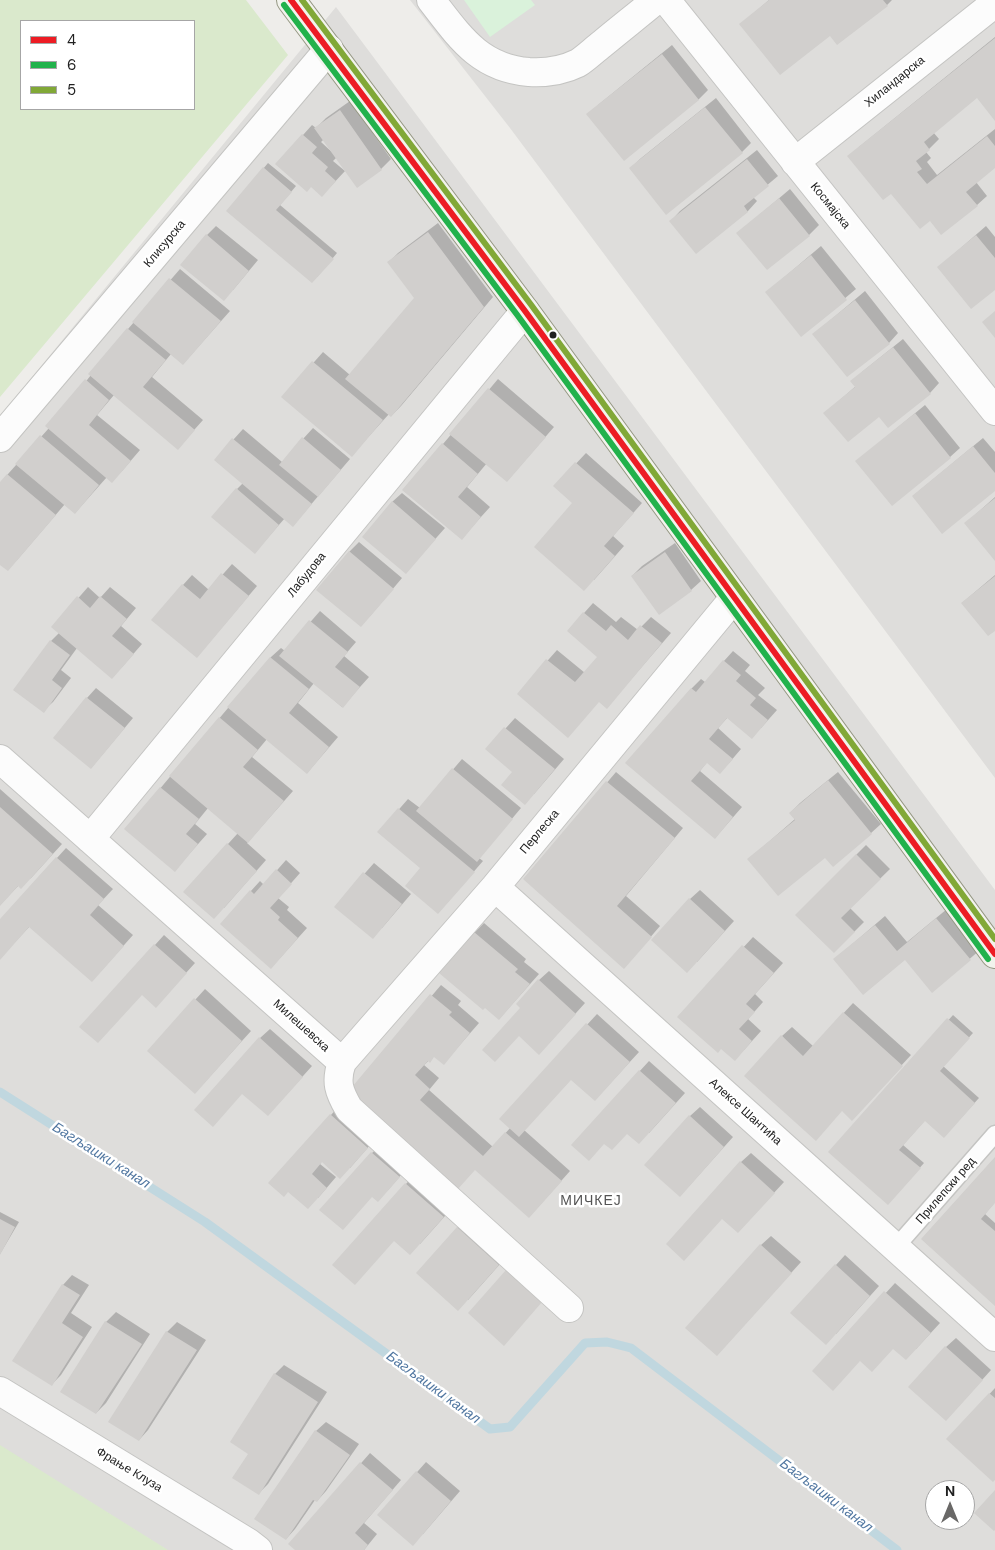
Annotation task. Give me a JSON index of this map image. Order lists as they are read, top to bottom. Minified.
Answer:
{"streets":{"street":["Хиландарска","Космајска","Клисурска","Лабудова","Перлеска","Милешевска","Алексе Шантића","Фрање Клуза"],"lane":["Прилепски ред"]},"crossings":[["Хиландарска","Космајска"],["Лабудова","Милешевска"],["Перлеска","Милешевска"],["Перлеска","Алексе Шантића"],["Алексе Шантића","Прилепски ред"]],"districts":["МИЧКЕЈ"],"water":["Багљашки канал"],"lines":["transit line 4","transit line 5","transit line 6"],"legend":["4","6","5"],"north":"top"}
